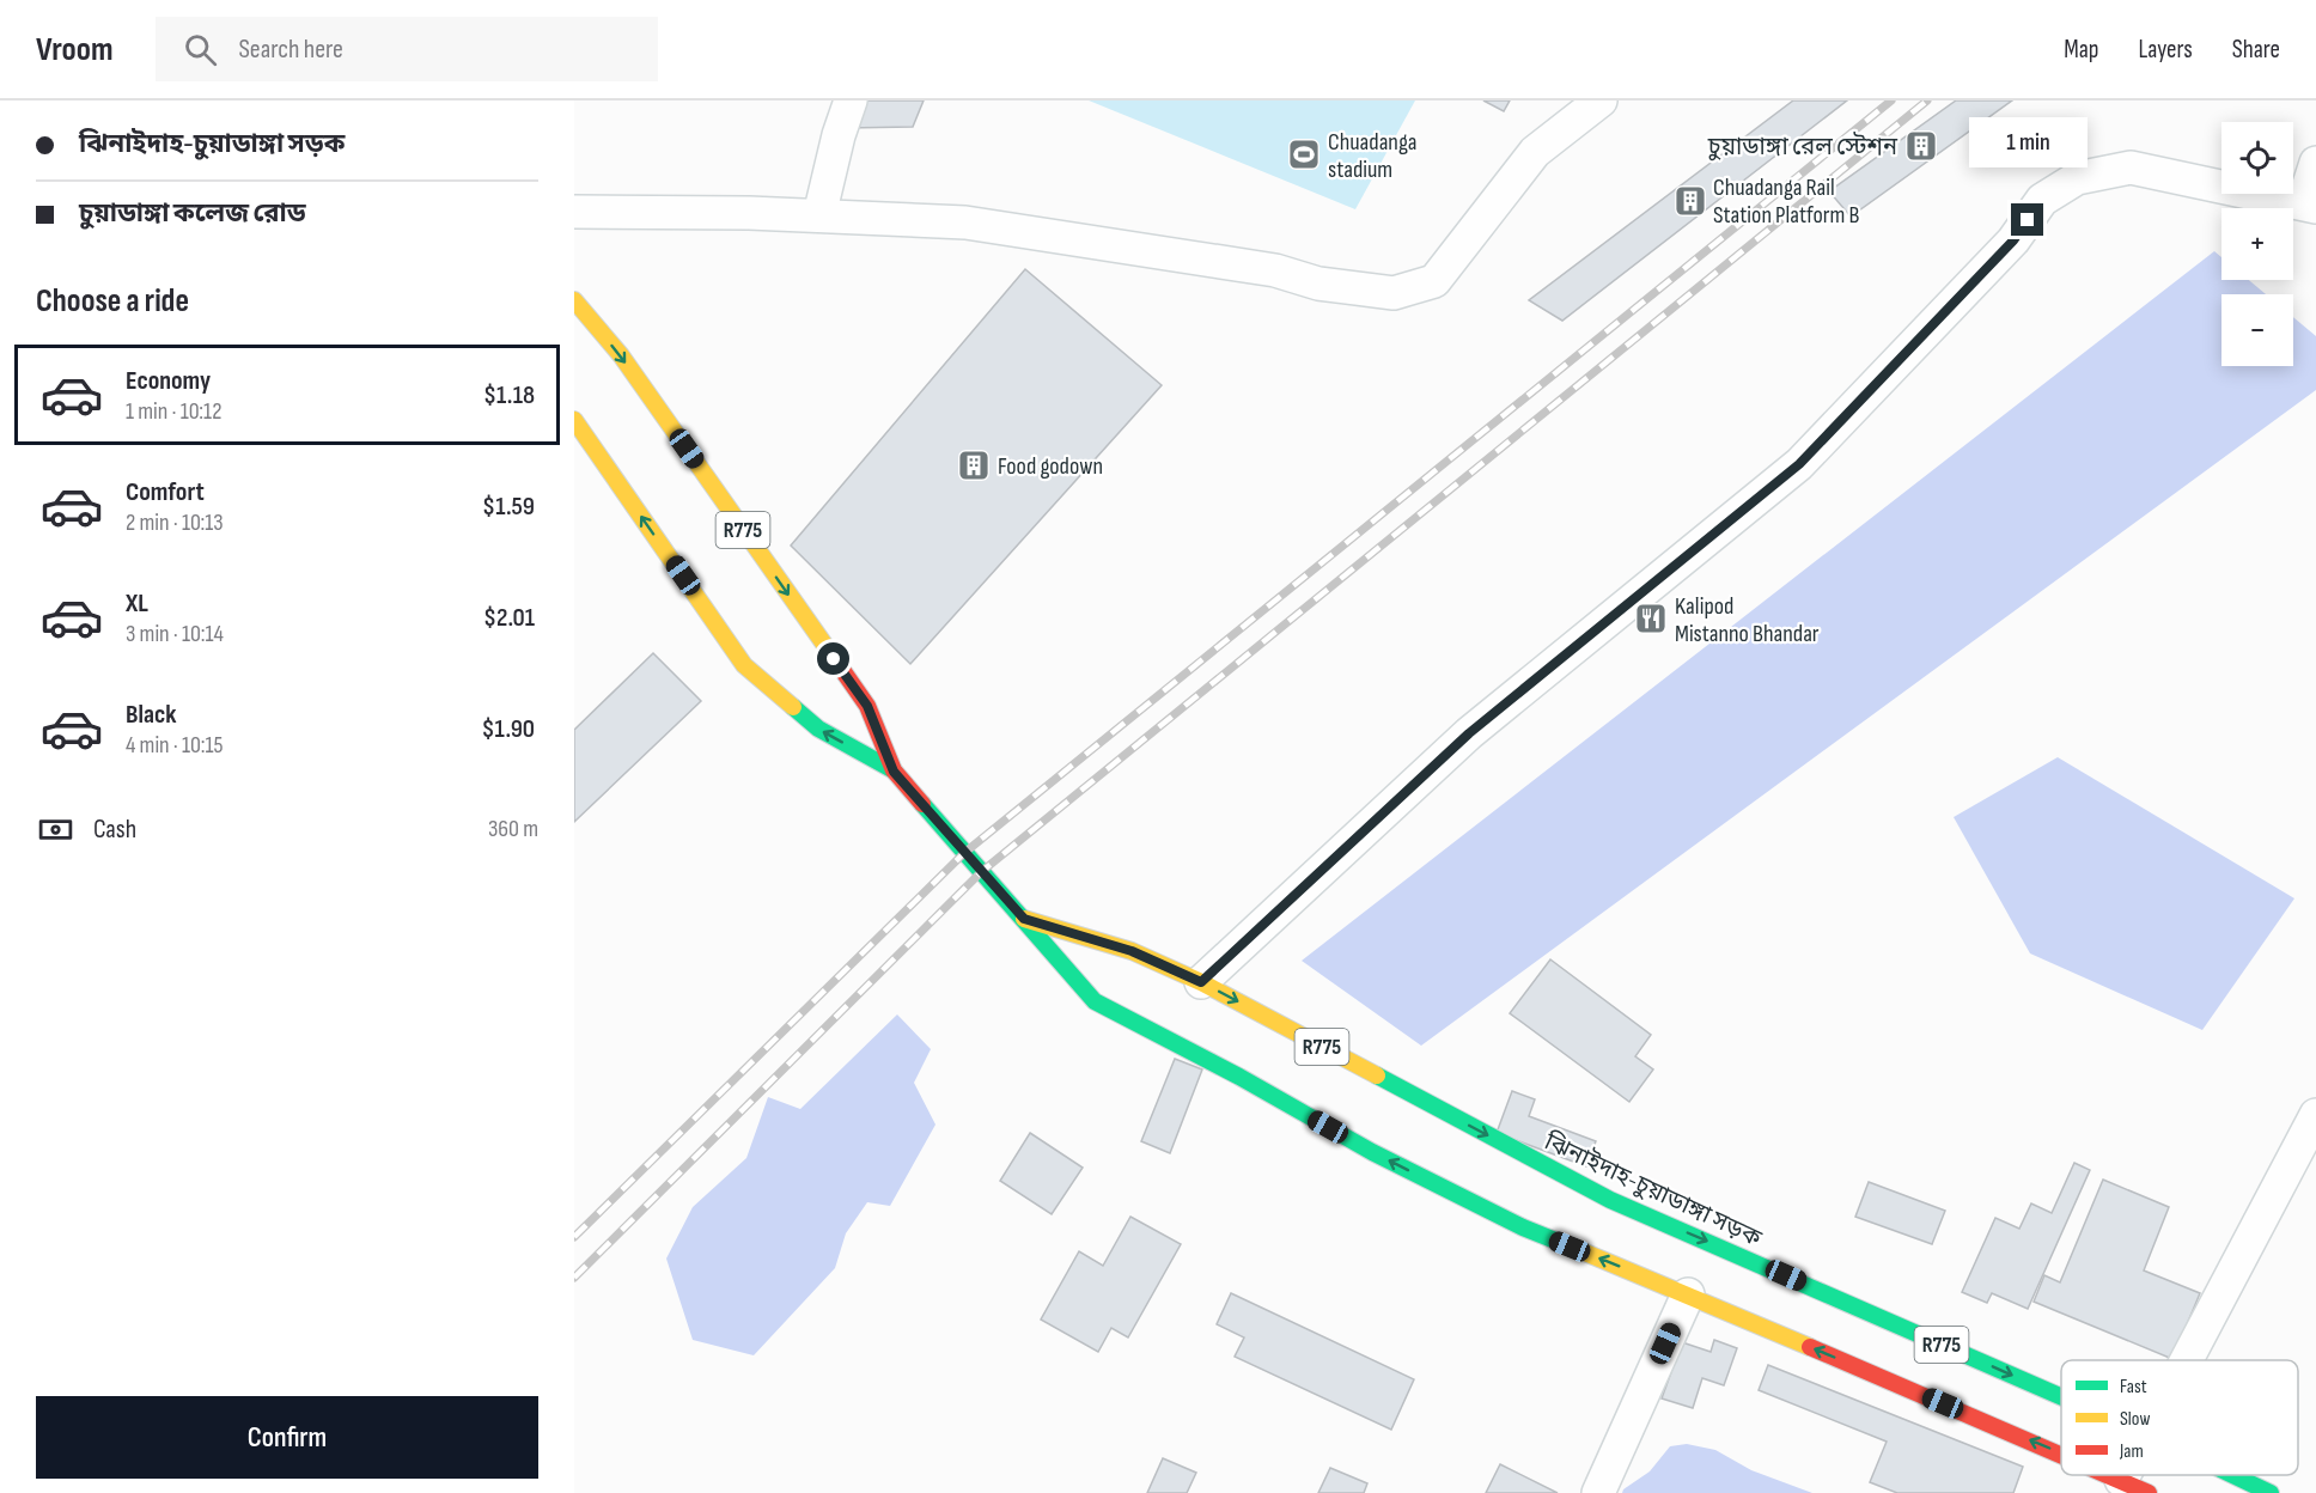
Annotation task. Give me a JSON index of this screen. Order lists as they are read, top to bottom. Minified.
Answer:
{"streets":{"main road":["R775","ঝিনাইদাহ-চুয়াডাঙ্গা সড়ক"]},"crossings":[["R775","ঝিনাইদাহ-চুয়াডাঙ্গা সড়ক"]],"places":{"building":["চুয়াডাঙ্গা রেল স্টেশন","Chuadanga Rail Station Platform B","Food godown"],"sports":["Chuadanga stadium"],"restaurant":["Kalipod Mistanno Bhandar"]},"legend":["Fast","Slow","Jam"],"page":{"header":"Vroom","search":"Search here","nav":["Map","Layers","Share"],"banner":["ঝিনাইদাহ-চুয়াডাঙ্গা সড়ক","চুয়াডাঙ্গা কলেজ রোড"],"bubble":"1 min","map_buttons":["+","−"],"heading":"Choose a ride","list":[{"name":"Economy","note":"1 min · 10:12","value":"$1.18"},{"name":"Comfort","note":"2 min · 10:13","value":"$1.59"},{"name":"XL","note":"3 min · 10:14","value":"$2.01"},{"name":"Black","note":"4 min · 10:15","value":"$1.90"}],"pay":["Cash","360 m"],"buttons":"Confirm"}}
